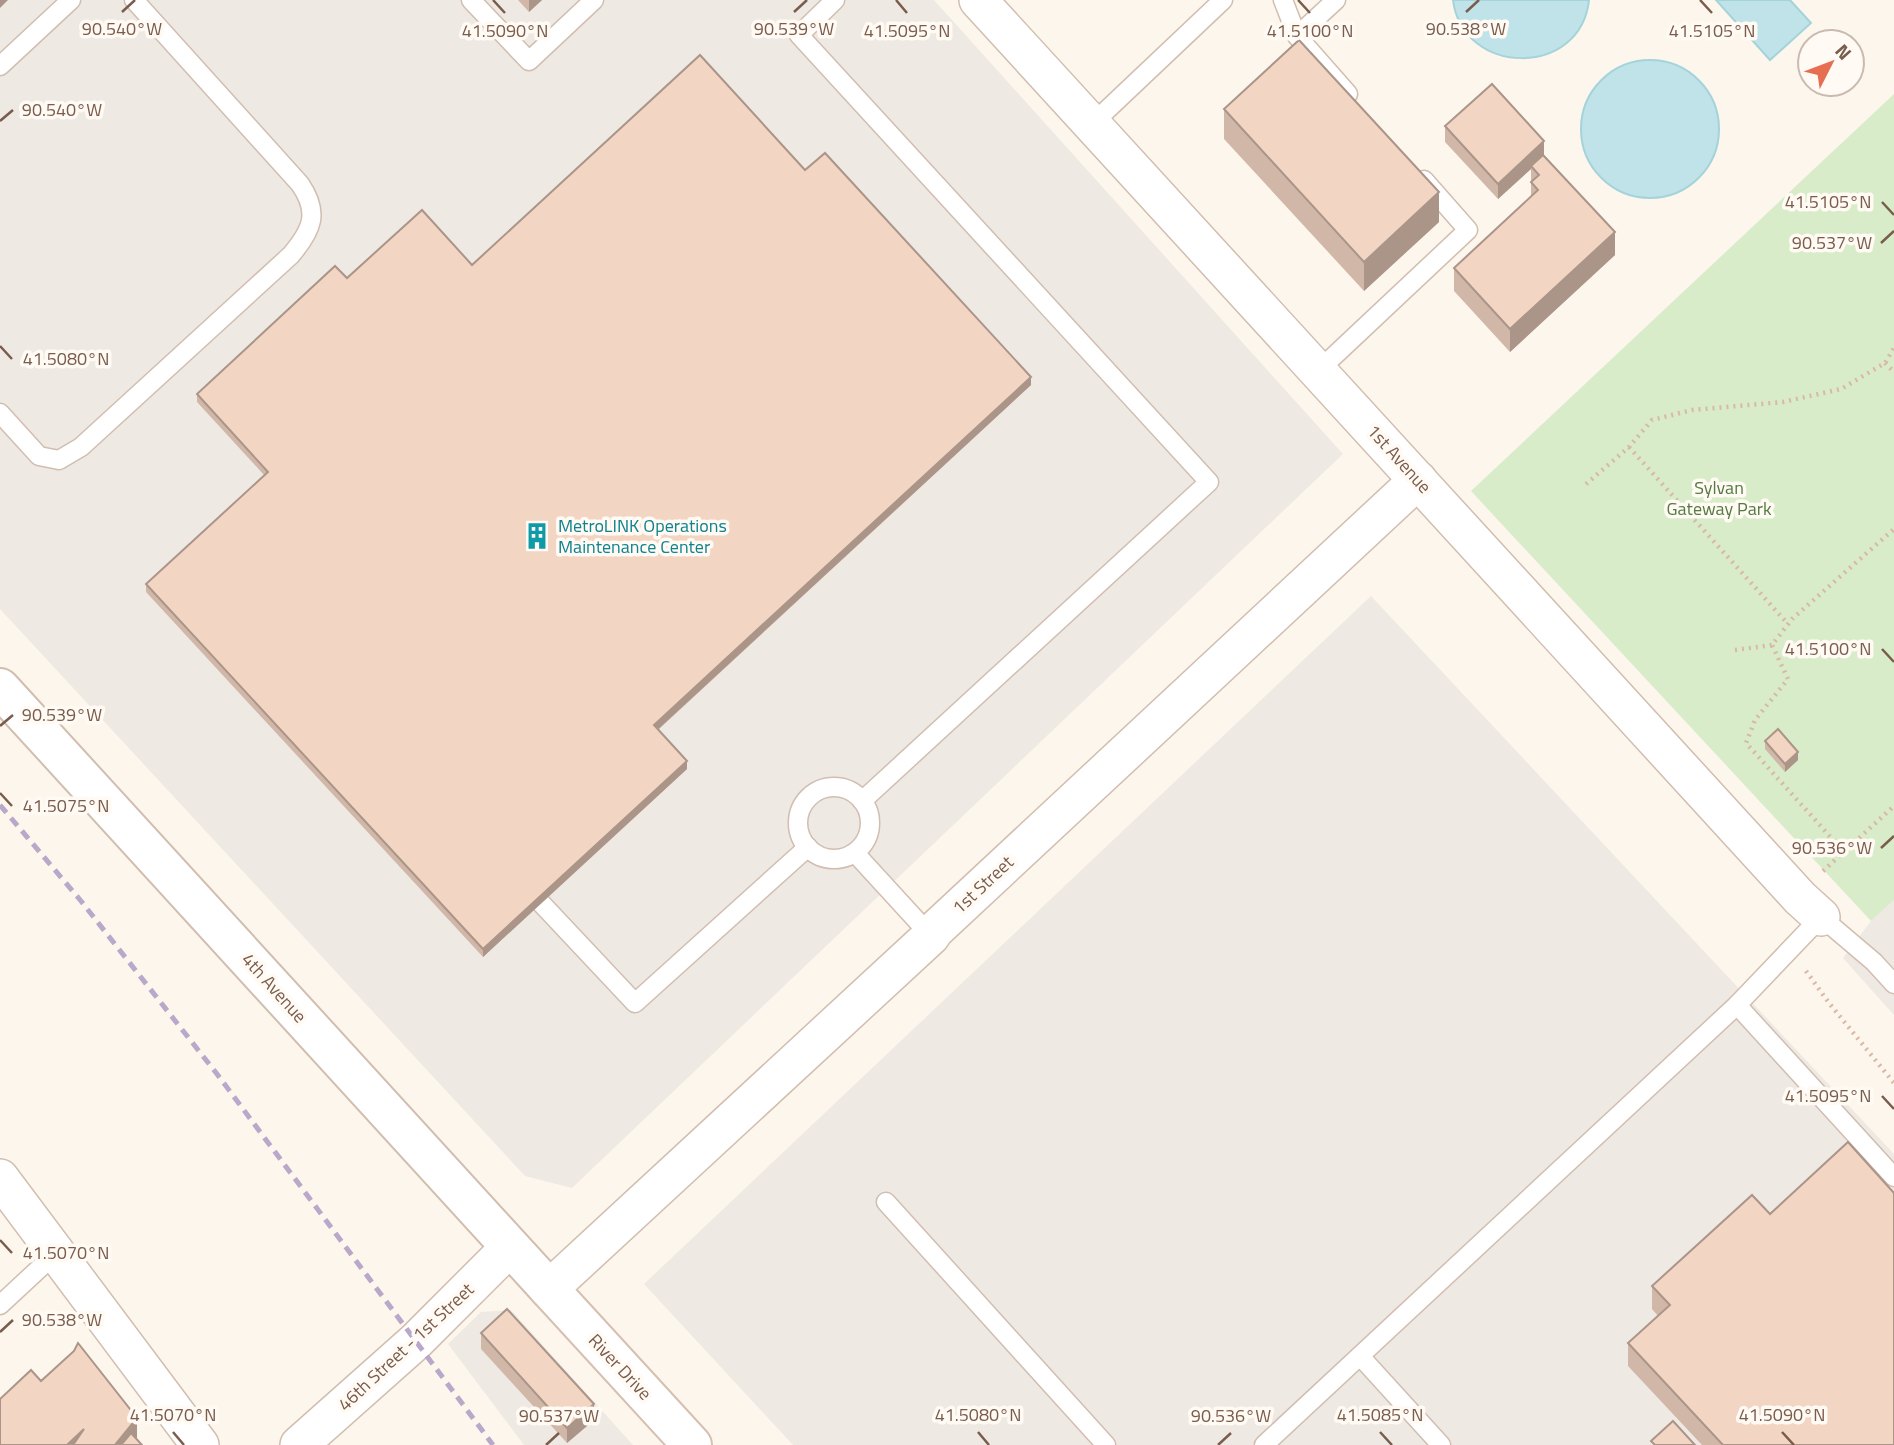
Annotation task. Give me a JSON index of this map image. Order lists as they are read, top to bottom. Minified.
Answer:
{"streets":{"street":["1st Avenue","1st Street","4th Avenue","46th Street - 1st Street","River Drive"]},"crossings":[["1st Avenue","1st Street"],["1st Street","4th Avenue"],["1st Street","River Drive"],["4th Avenue","46th Street - 1st Street"],["4th Avenue","River Drive"]],"parks":["Sylvan Gateway Park"],"places":{"building":["MetroLINK Operations Maintenance Center"]},"north":"top right","coordinates":["90.540°W","90.539°W","90.538°W","41.5090°N","41.5095°N","41.5100°N","41.5105°N","90.537°W","41.5080°N","41.5075°N","90.536°W","41.5070°N","41.5085°N"]}
